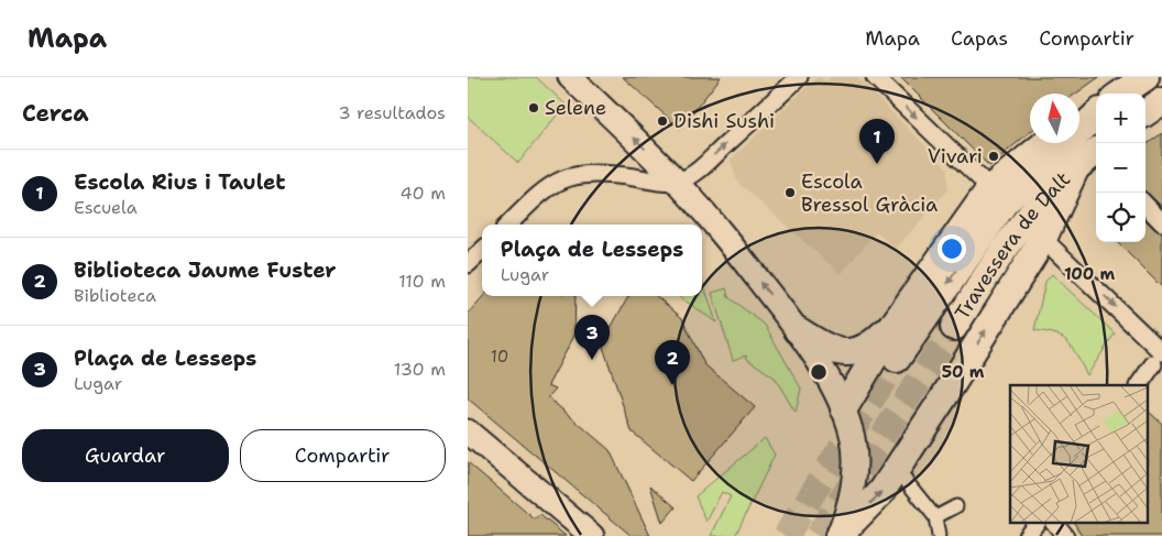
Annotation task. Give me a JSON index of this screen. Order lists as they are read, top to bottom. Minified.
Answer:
{"streets":{"main road":["Travessera de Dalt"]},"places":["Selene","Dishi Sushi","Vivari","Escola Bressol Gràcia"],"house_numbers":["10"],"north":"top","page":{"header":"Mapa","nav":["Mapa","Capas","Compartir"],"heading":["Cerca","3 resultados"],"map_buttons":["+","−"],"pins":["1","3","2"],"list":[{"mark":"1","name":"Escola Rius i Taulet","note":"Escuela","value":"40 m"},{"mark":"2","name":"Biblioteca Jaume Fuster","note":"Biblioteca","value":"110 m"},{"mark":"3","name":"Plaça de Lesseps","note":"Lugar","value":"130 m"}],"popup":["Plaça de Lesseps","Lugar"],"buttons":["Guardar","Compartir"]},"rings":["100 m","50 m"]}
